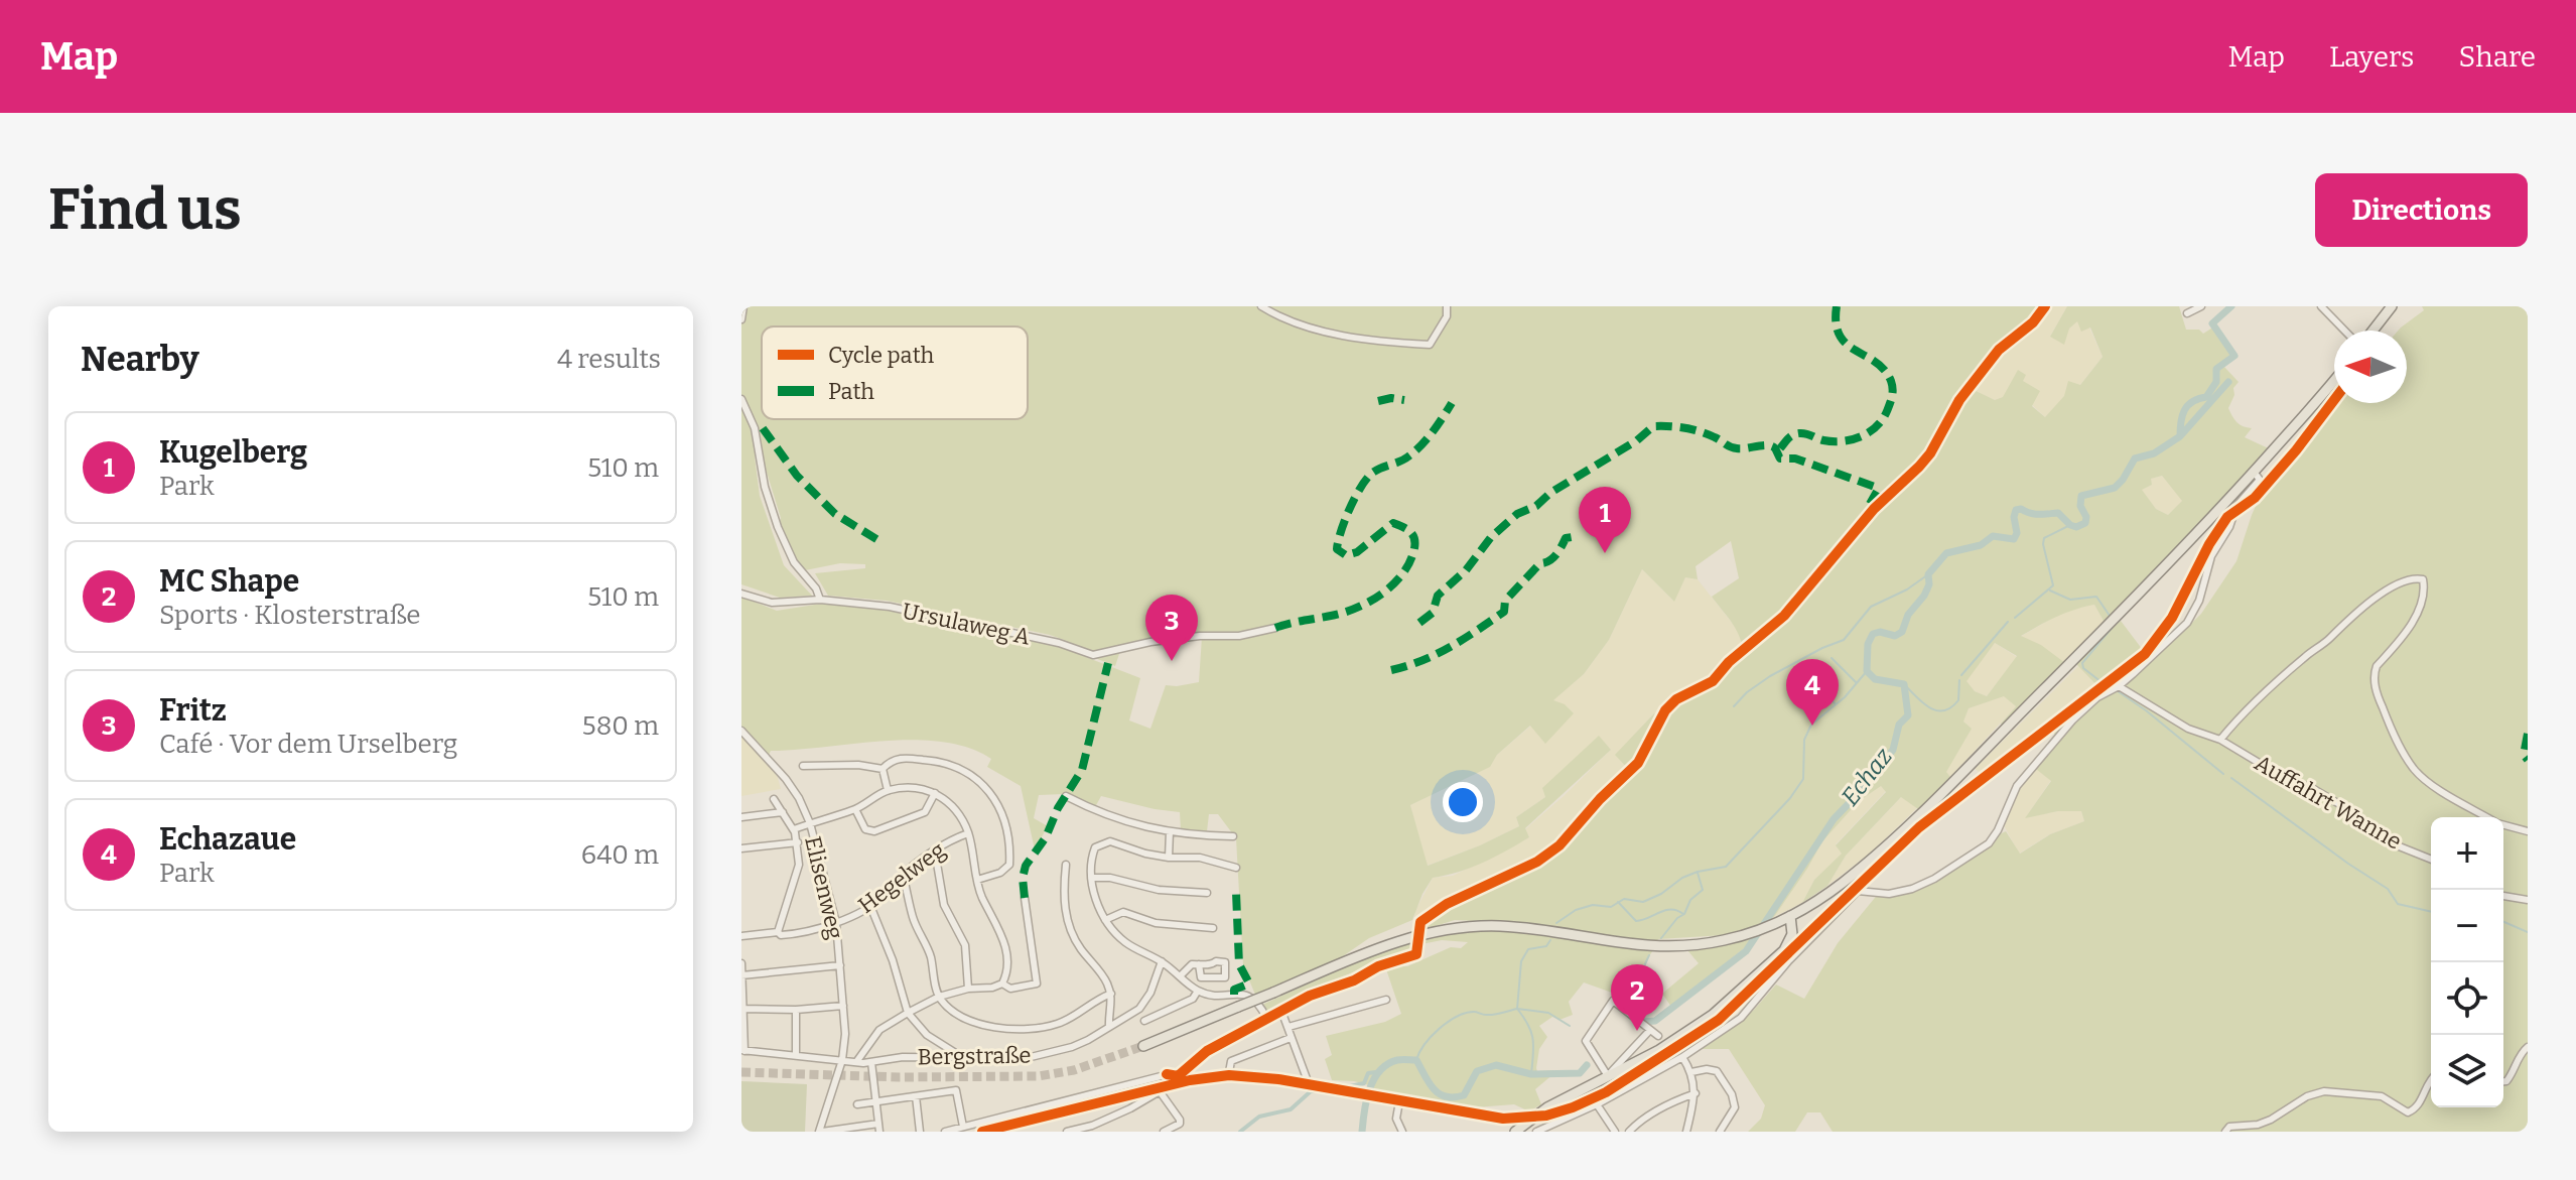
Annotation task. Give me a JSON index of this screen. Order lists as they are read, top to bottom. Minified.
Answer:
{"streets":{"street":["Ursulaweg A","Auffahrt Wanne","Hegelweg","Elisenweg","Bergstraße"]},"crossings":[["Hegelweg","Elisenweg"],["Elisenweg","Bergstraße"]],"water":["Echaz"],"legend":["Cycle path","Path"],"north":"left","page":{"header":"Map","nav":["Map","Layers","Share"],"buttons":"Directions","title":"Find us","heading":["Nearby","4 results"],"list":[{"mark":"1","name":"Kugelberg","note":"Park","value":"510 m"},{"mark":"2","name":"MC Shape","note":"Sports · Klosterstraße","value":"510 m"},{"mark":"3","name":"Fritz","note":"Café · Vor dem Urselberg","value":"580 m"},{"mark":"4","name":"Echazaue","note":"Park","value":"640 m"}],"pins":["1","3","4","2"],"map_buttons":["+","−"]}}
